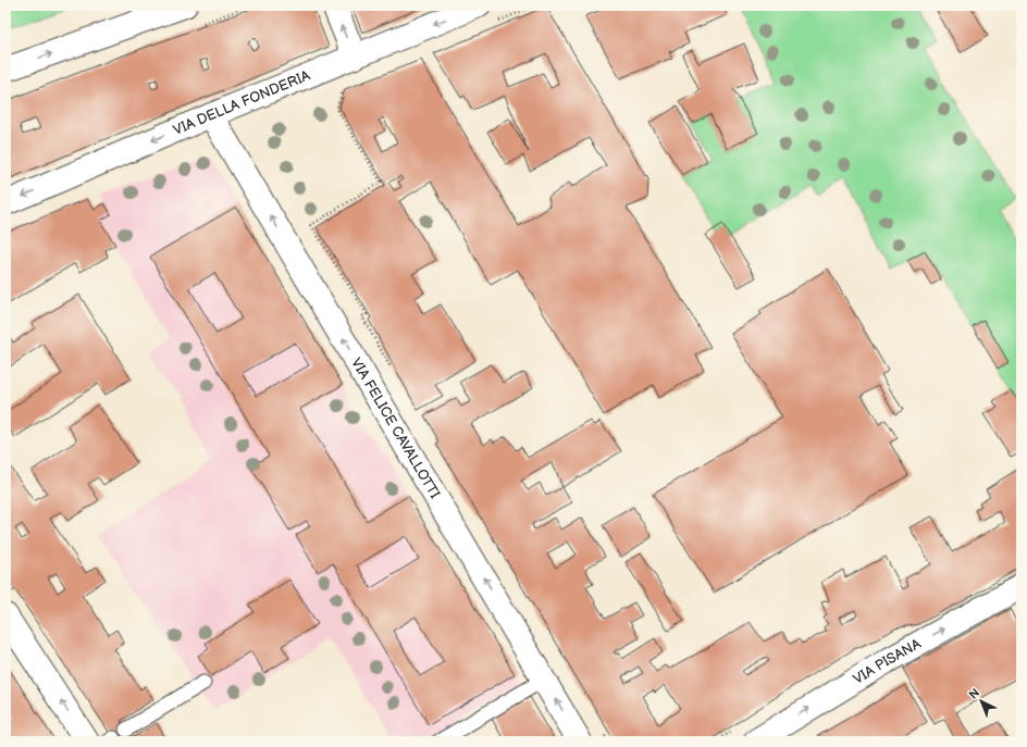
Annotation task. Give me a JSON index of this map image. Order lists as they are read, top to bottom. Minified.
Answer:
{"streets":{"street":["VIA DELLA FONDERIA","VIA FELICE CAVALLOTTI","VIA PISANA"]},"crossings":[["VIA DELLA FONDERIA","VIA FELICE CAVALLOTTI"]],"one_way":["VIA FELICE CAVALLOTTI","VIA PISANA"],"north":"top left"}
